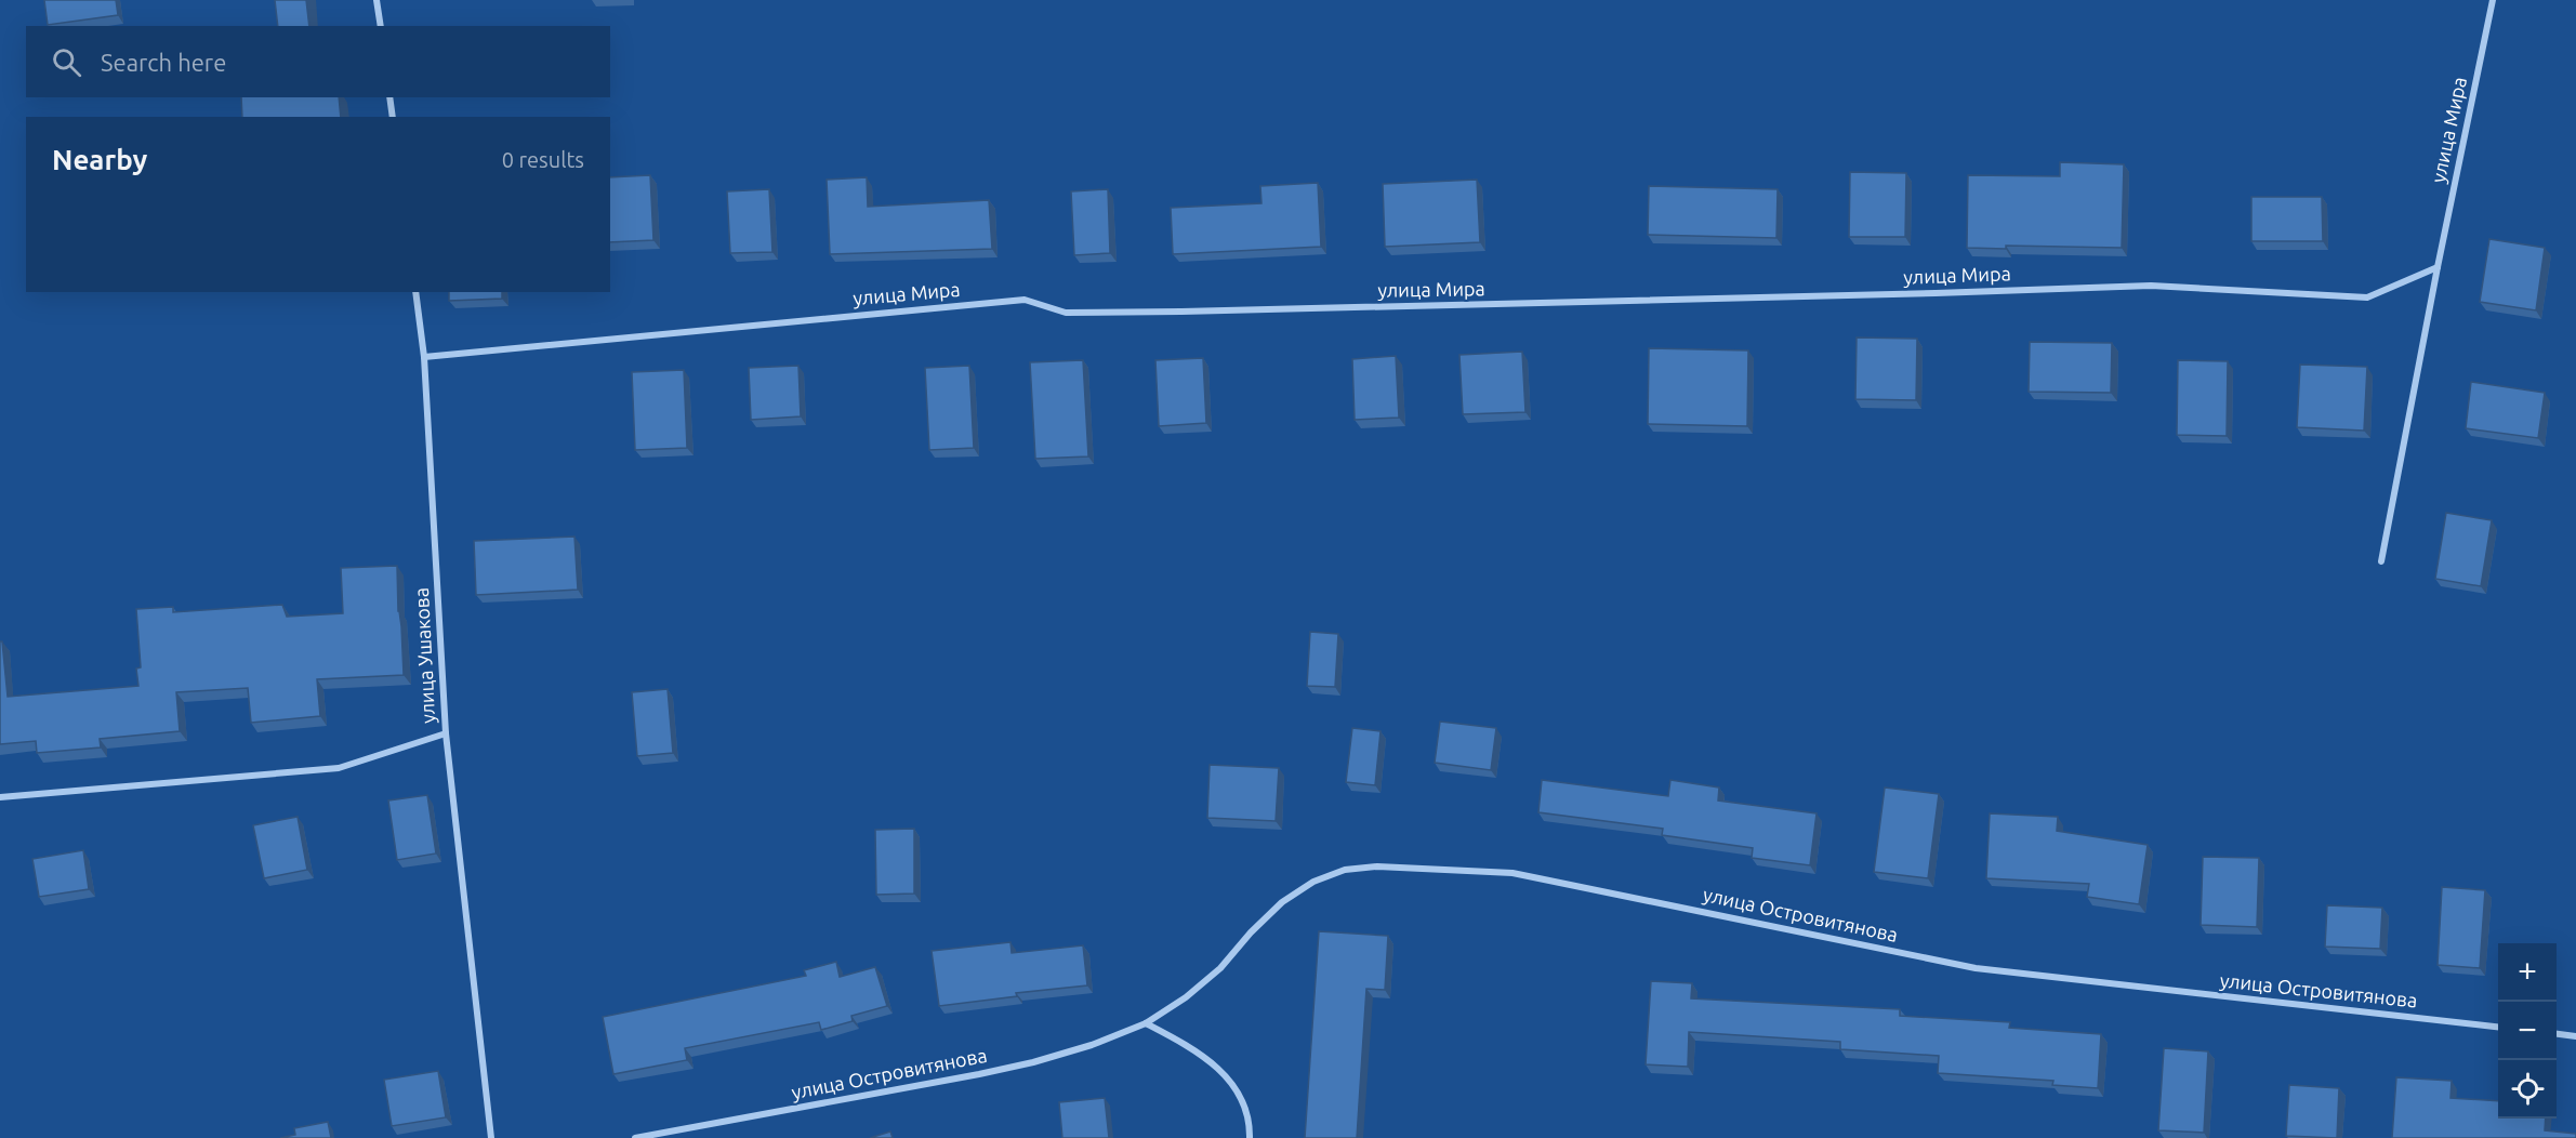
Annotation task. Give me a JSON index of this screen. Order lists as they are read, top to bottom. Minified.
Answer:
{"streets":{"street":["улица Мира","улица Ушакова","улица Островитянова"]},"crossings":[["улица Мира","улица Ушакова"]],"page":{"search":"Search here","heading":["Nearby","0 results"],"map_buttons":["+","−"]}}
